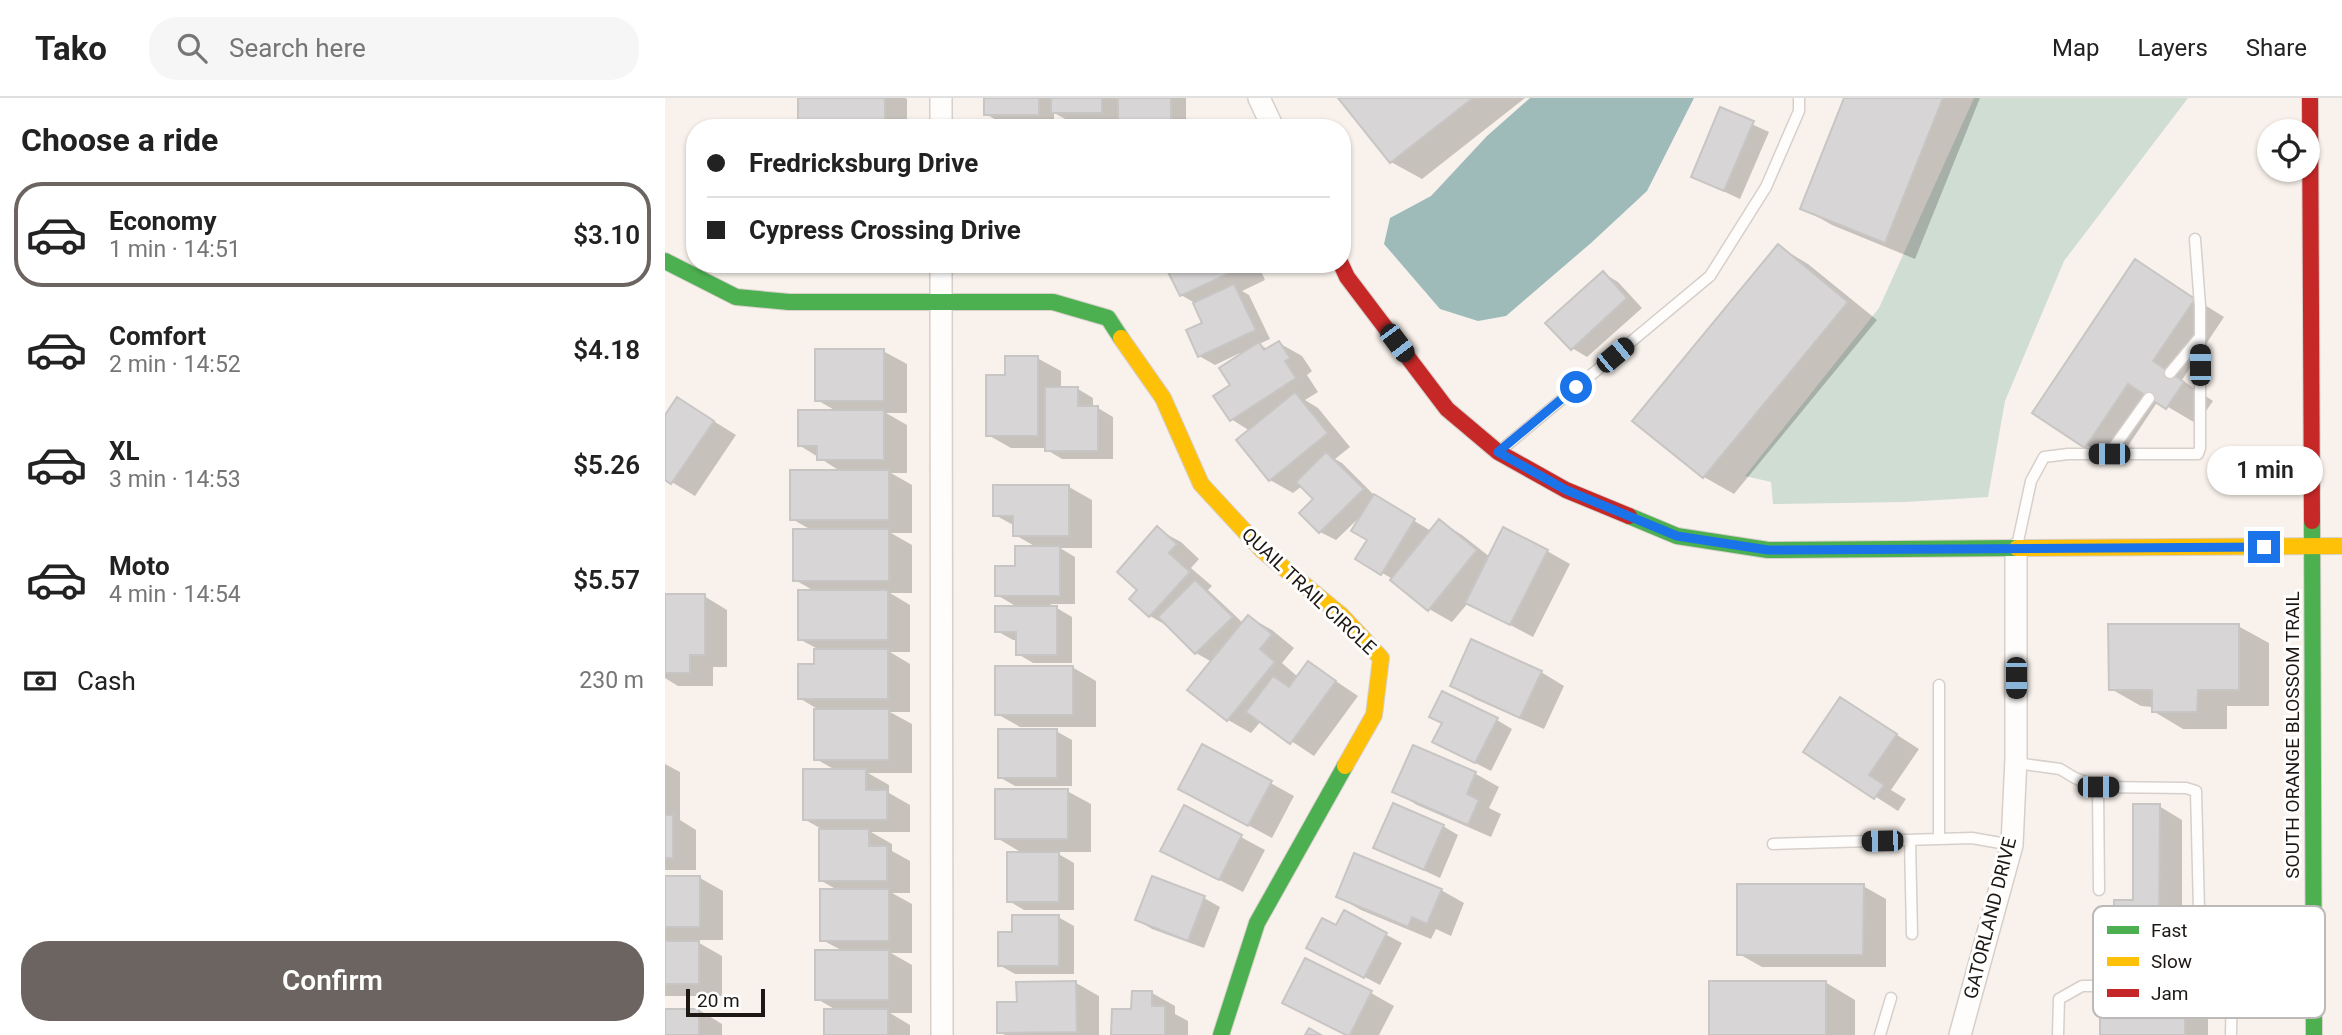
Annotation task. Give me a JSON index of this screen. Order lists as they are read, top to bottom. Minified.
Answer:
{"streets":{"street":["QUAIL TRAIL CIRCLE","SOUTH ORANGE BLOSSOM TRAIL","GATORLAND DRIVE"]},"legend":["Fast","Slow","Jam"],"scale_bar":"20 m","page":{"header":"Tako","search":"Search here","nav":["Map","Layers","Share"],"heading":"Choose a ride","banner":["Fredricksburg Drive","Cypress Crossing Drive"],"list":[{"name":"Economy","note":"1 min · 14:51","value":"$3.10"},{"name":"Comfort","note":"2 min · 14:52","value":"$4.18"},{"name":"XL","note":"3 min · 14:53","value":"$5.26"},{"name":"Moto","note":"4 min · 14:54","value":"$5.57"}],"bubble":"1 min","pay":["Cash","230 m"],"buttons":"Confirm","scale":"20 m"}}
